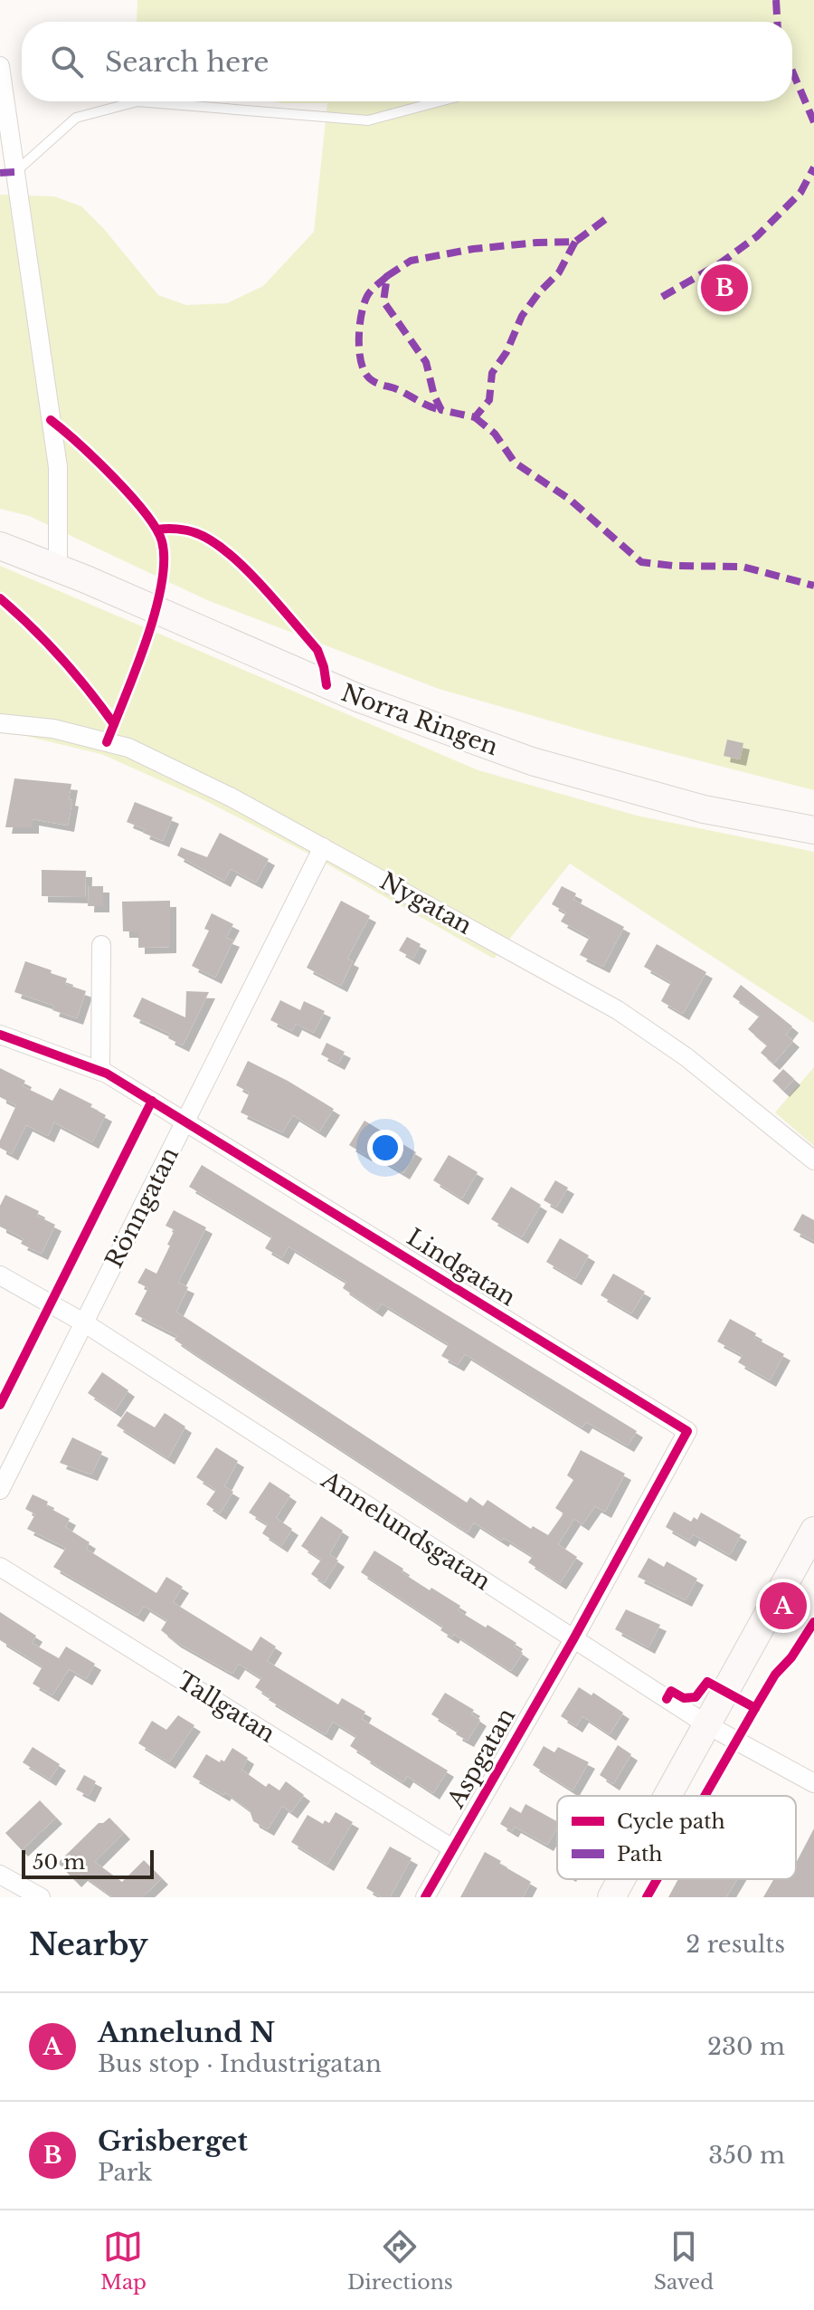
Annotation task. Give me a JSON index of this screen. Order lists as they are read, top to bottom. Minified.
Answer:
{"streets":{"main road":["Norra Ringen"],"street":["Nygatan","Rönngatan","Lindgatan","Annelundsgatan","Tallgatan","Aspgatan"]},"crossings":[["Nygatan","Rönngatan"],["Rönngatan","Lindgatan"],["Rönngatan","Annelundsgatan"],["Lindgatan","Annelundsgatan"],["Lindgatan","Aspgatan"],["Annelundsgatan","Aspgatan"],["Tallgatan","Aspgatan"]],"legend":["Cycle path","Path"],"scale_bar":"50 m","page":{"search":"Search here","pins":["B","A"],"scale":"50 m","heading":["Nearby","2 results"],"list":[{"mark":"A","name":"Annelund N","note":"Bus stop · Industrigatan","value":"230 m"},{"mark":"B","name":"Grisberget","note":"Park","value":"350 m"}],"nav":["Map","Directions","Saved"]}}
